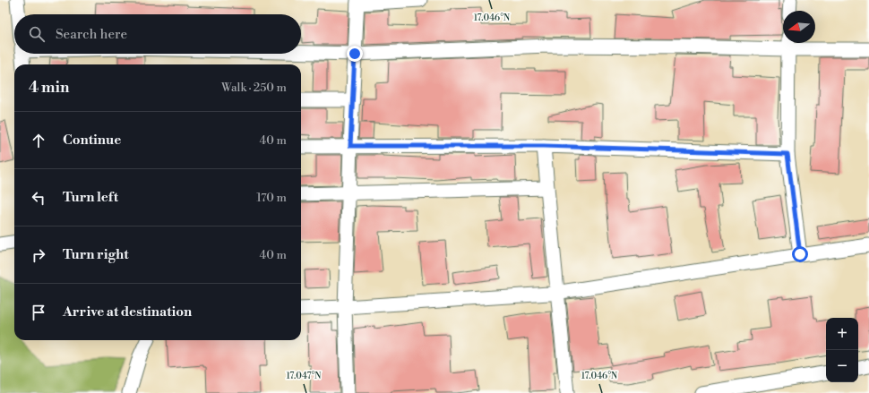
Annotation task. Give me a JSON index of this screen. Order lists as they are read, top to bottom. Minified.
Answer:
{"north":"left","page":{"search":"Search here","heading":["4 min","Walk · 250 m"],"list":[["Continue","40 m"],["Turn left","170 m"],["Turn right","40 m"],"Arrive at destination"],"map_buttons":["+","−"]},"coordinates":["17.046°N","17.047°N"]}
